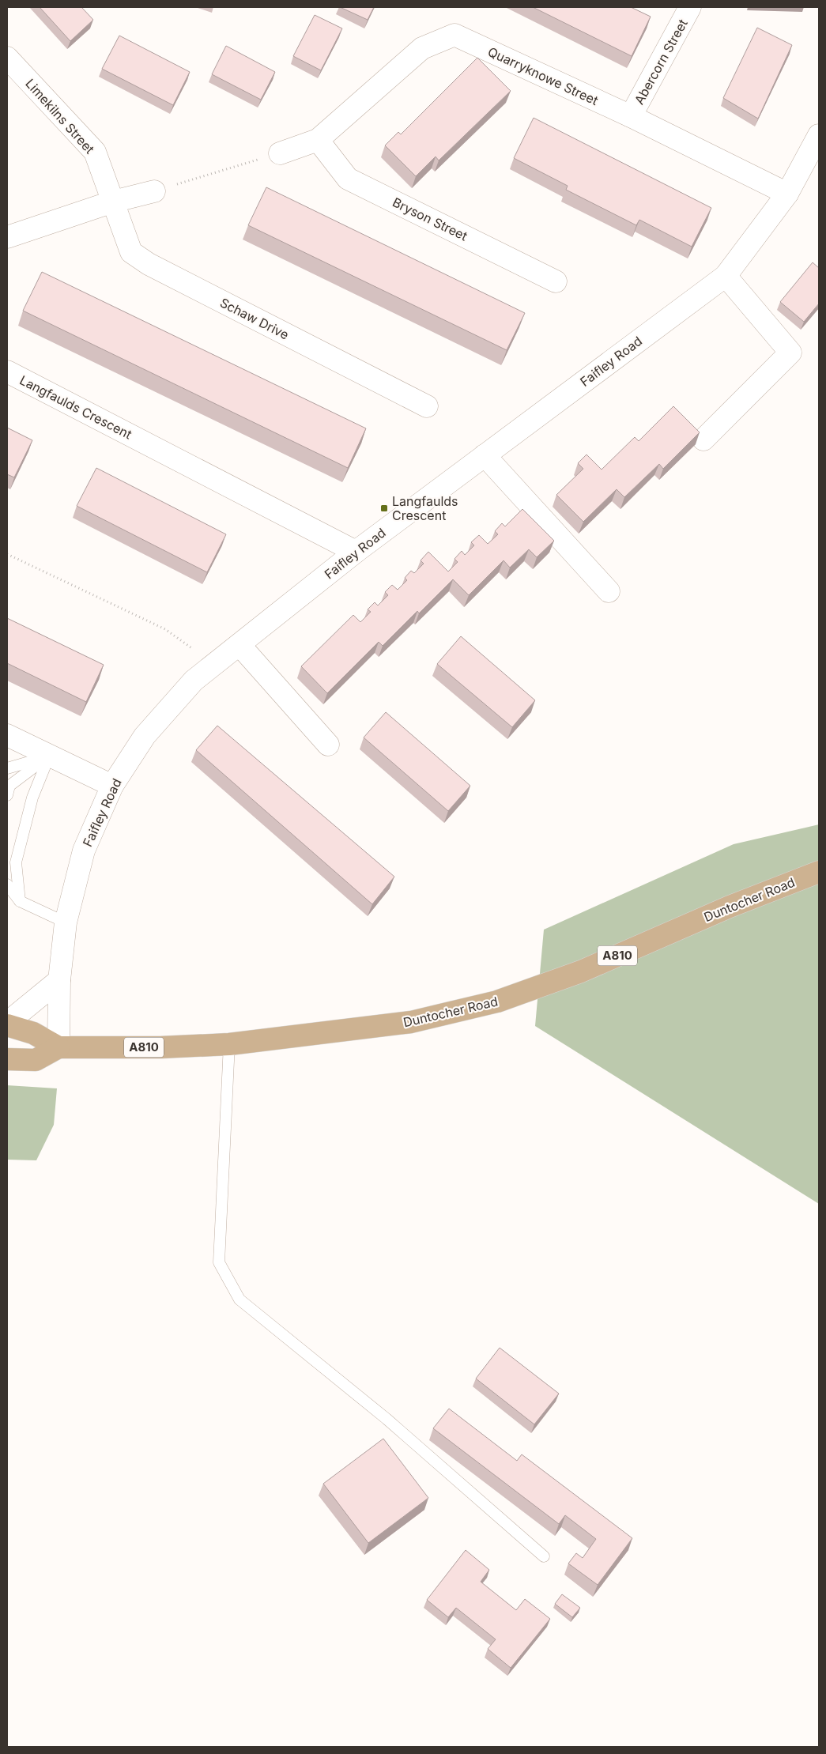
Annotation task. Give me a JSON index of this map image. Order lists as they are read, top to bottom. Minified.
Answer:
{"streets":{"main road":["Duntocher Road","A810"],"street":["Abercorn Street","Quarryknowe Street","Limekilns Street","Bryson Street","Schaw Drive","Faifley Road","Langfaulds Crescent"]},"crossings":[["Abercorn Street","Quarryknowe Street"],["Quarryknowe Street","Bryson Street"],["Quarryknowe Street","Faifley Road"],["Limekilns Street","Schaw Drive"],["Faifley Road","Langfaulds Crescent"],["Faifley Road","Duntocher Road"],["Faifley Road","A810"],["Duntocher Road","A810"]],"places":{"transit":["Langfaulds Crescent"]}}
